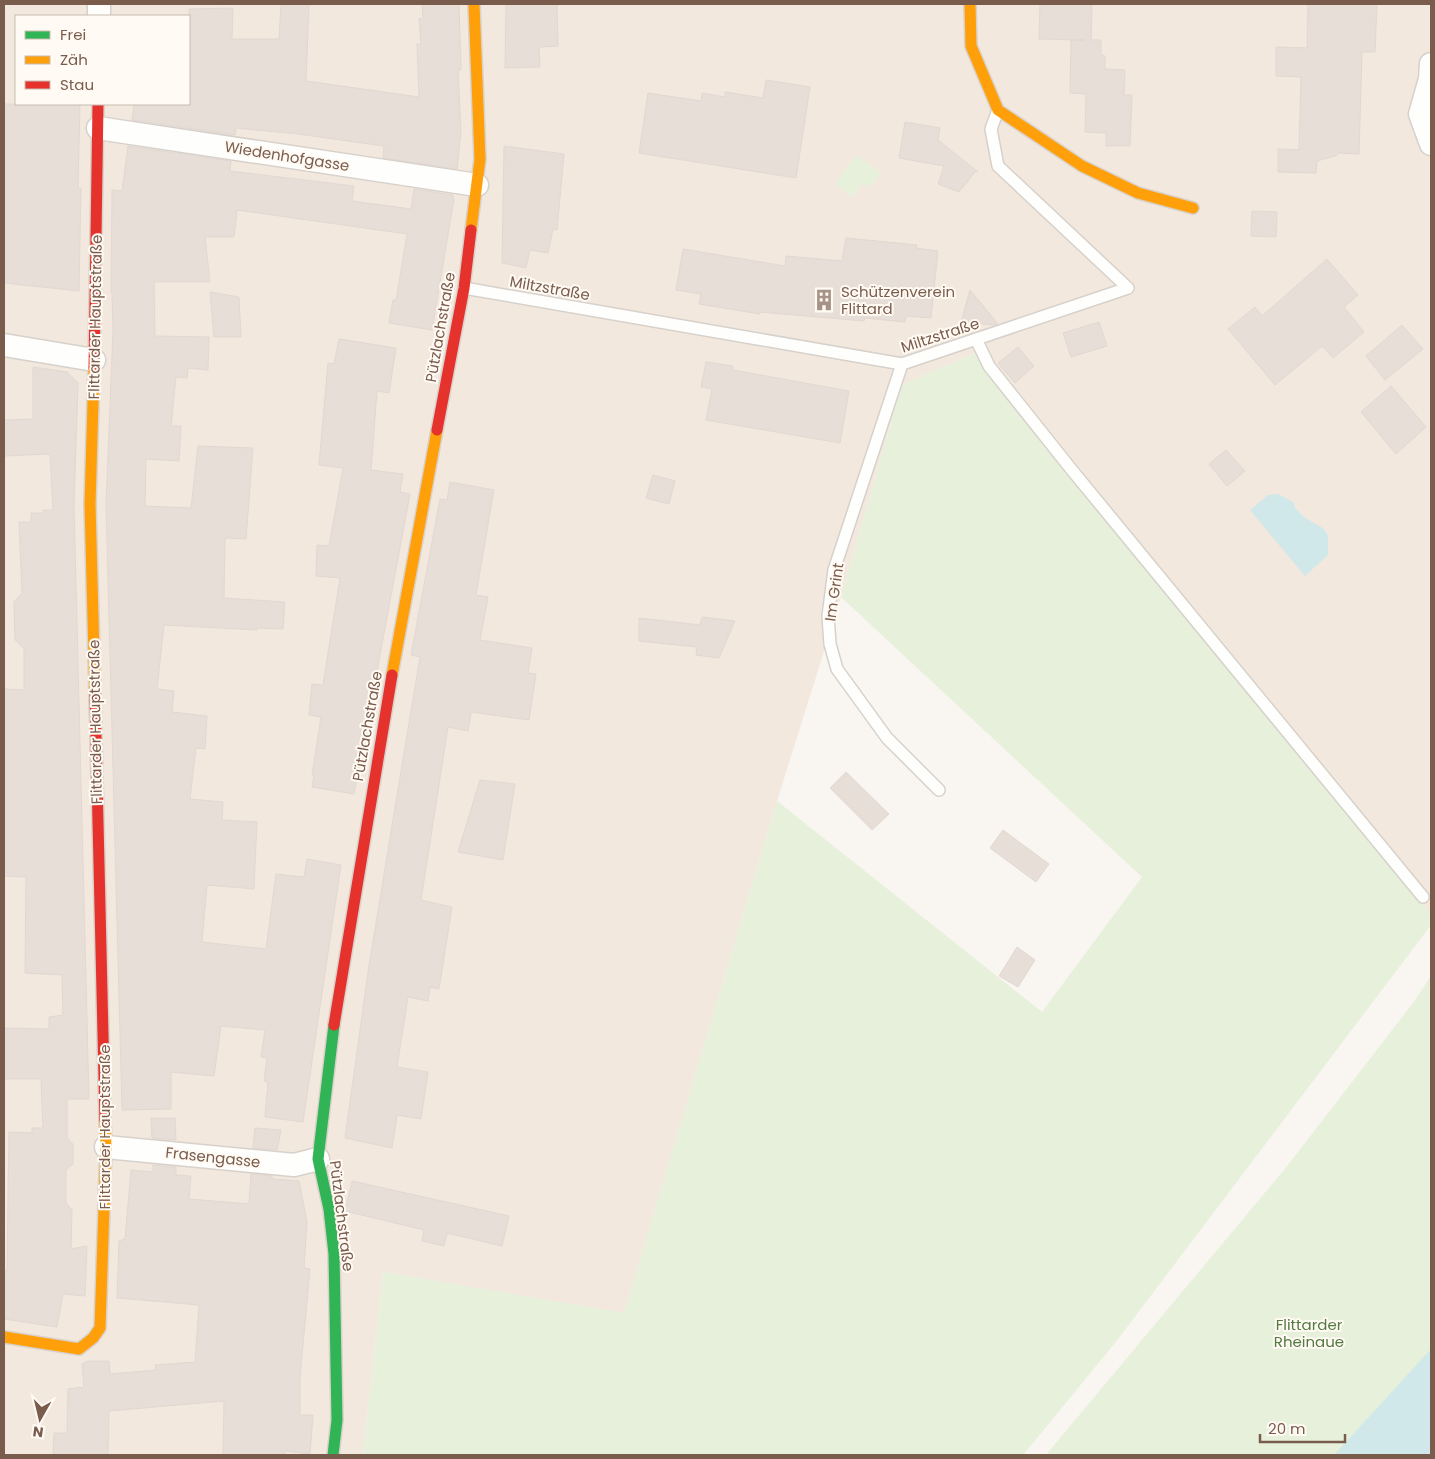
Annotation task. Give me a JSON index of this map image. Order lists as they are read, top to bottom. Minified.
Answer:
{"streets":{"street":["Wiedenhofgasse","Flittarder Hauptstraße","Pützlachstraße","Frasengasse"],"lane":["Miltzstraße","Im Grint"]},"crossings":[["Wiedenhofgasse","Flittarder Hauptstraße"],["Wiedenhofgasse","Pützlachstraße"],["Miltzstraße","Pützlachstraße"],["Miltzstraße","Im Grint"],["Flittarder Hauptstraße","Frasengasse"],["Pützlachstraße","Frasengasse"]],"parks":["Flittarder Rheinaue"],"places":{"building":["Schützenverein Flittard"]},"legend":["Frei","Zäh","Stau"],"scale_bar":"20 m","north":"bottom"}
